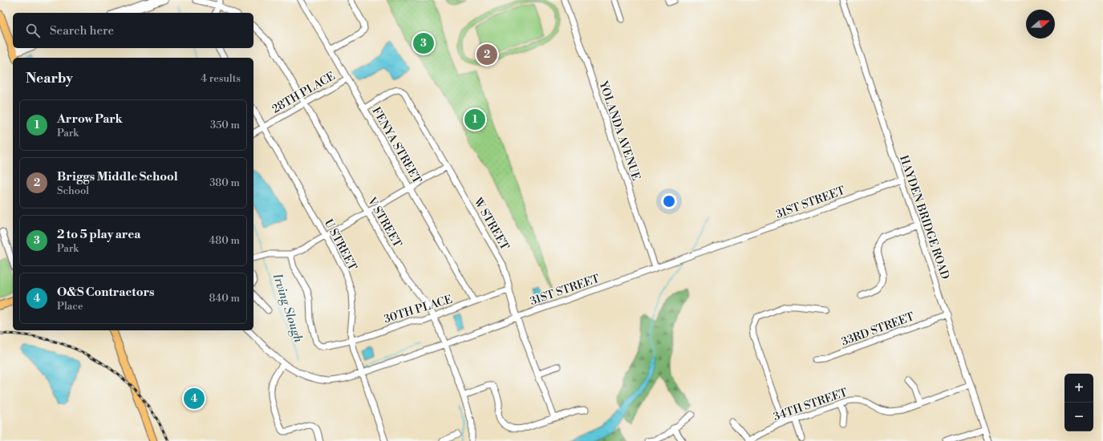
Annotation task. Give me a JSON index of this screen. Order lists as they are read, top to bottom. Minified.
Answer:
{"streets":{"street":["28TH PLACE","YOLANDA AVENUE","FENYA STREET","31ST STREET","HAYDEN BRIDGE ROAD","V STREET","W STREET","U STREET","30TH PLACE","33RD STREET","34TH STREET"]},"crossings":[["28TH PLACE","FENYA STREET"],["28TH PLACE","V STREET"],["28TH PLACE","U STREET"],["YOLANDA AVENUE","31ST STREET"],["FENYA STREET","W STREET"],["FENYA STREET","30TH PLACE"],["31ST STREET","HAYDEN BRIDGE ROAD"],["31ST STREET","V STREET"],["31ST STREET","W STREET"],["31ST STREET","U STREET"],["HAYDEN BRIDGE ROAD","33RD STREET"],["HAYDEN BRIDGE ROAD","34TH STREET"],["V STREET","30TH PLACE"],["W STREET","30TH PLACE"],["U STREET","30TH PLACE"]],"water":["Irving Slough"],"north":"right","page":{"search":"Search here","pins":["3","2","1","4"],"heading":["Nearby","4 results"],"list":[{"mark":"1","name":"Arrow Park","note":"Park","value":"350 m"},{"mark":"2","name":"Briggs Middle School","note":"School","value":"380 m"},{"mark":"3","name":"2 to 5 play area","note":"Park","value":"480 m"},{"mark":"4","name":"O&S Contractors","note":"Place","value":"840 m"}],"map_buttons":["+","−"]}}
